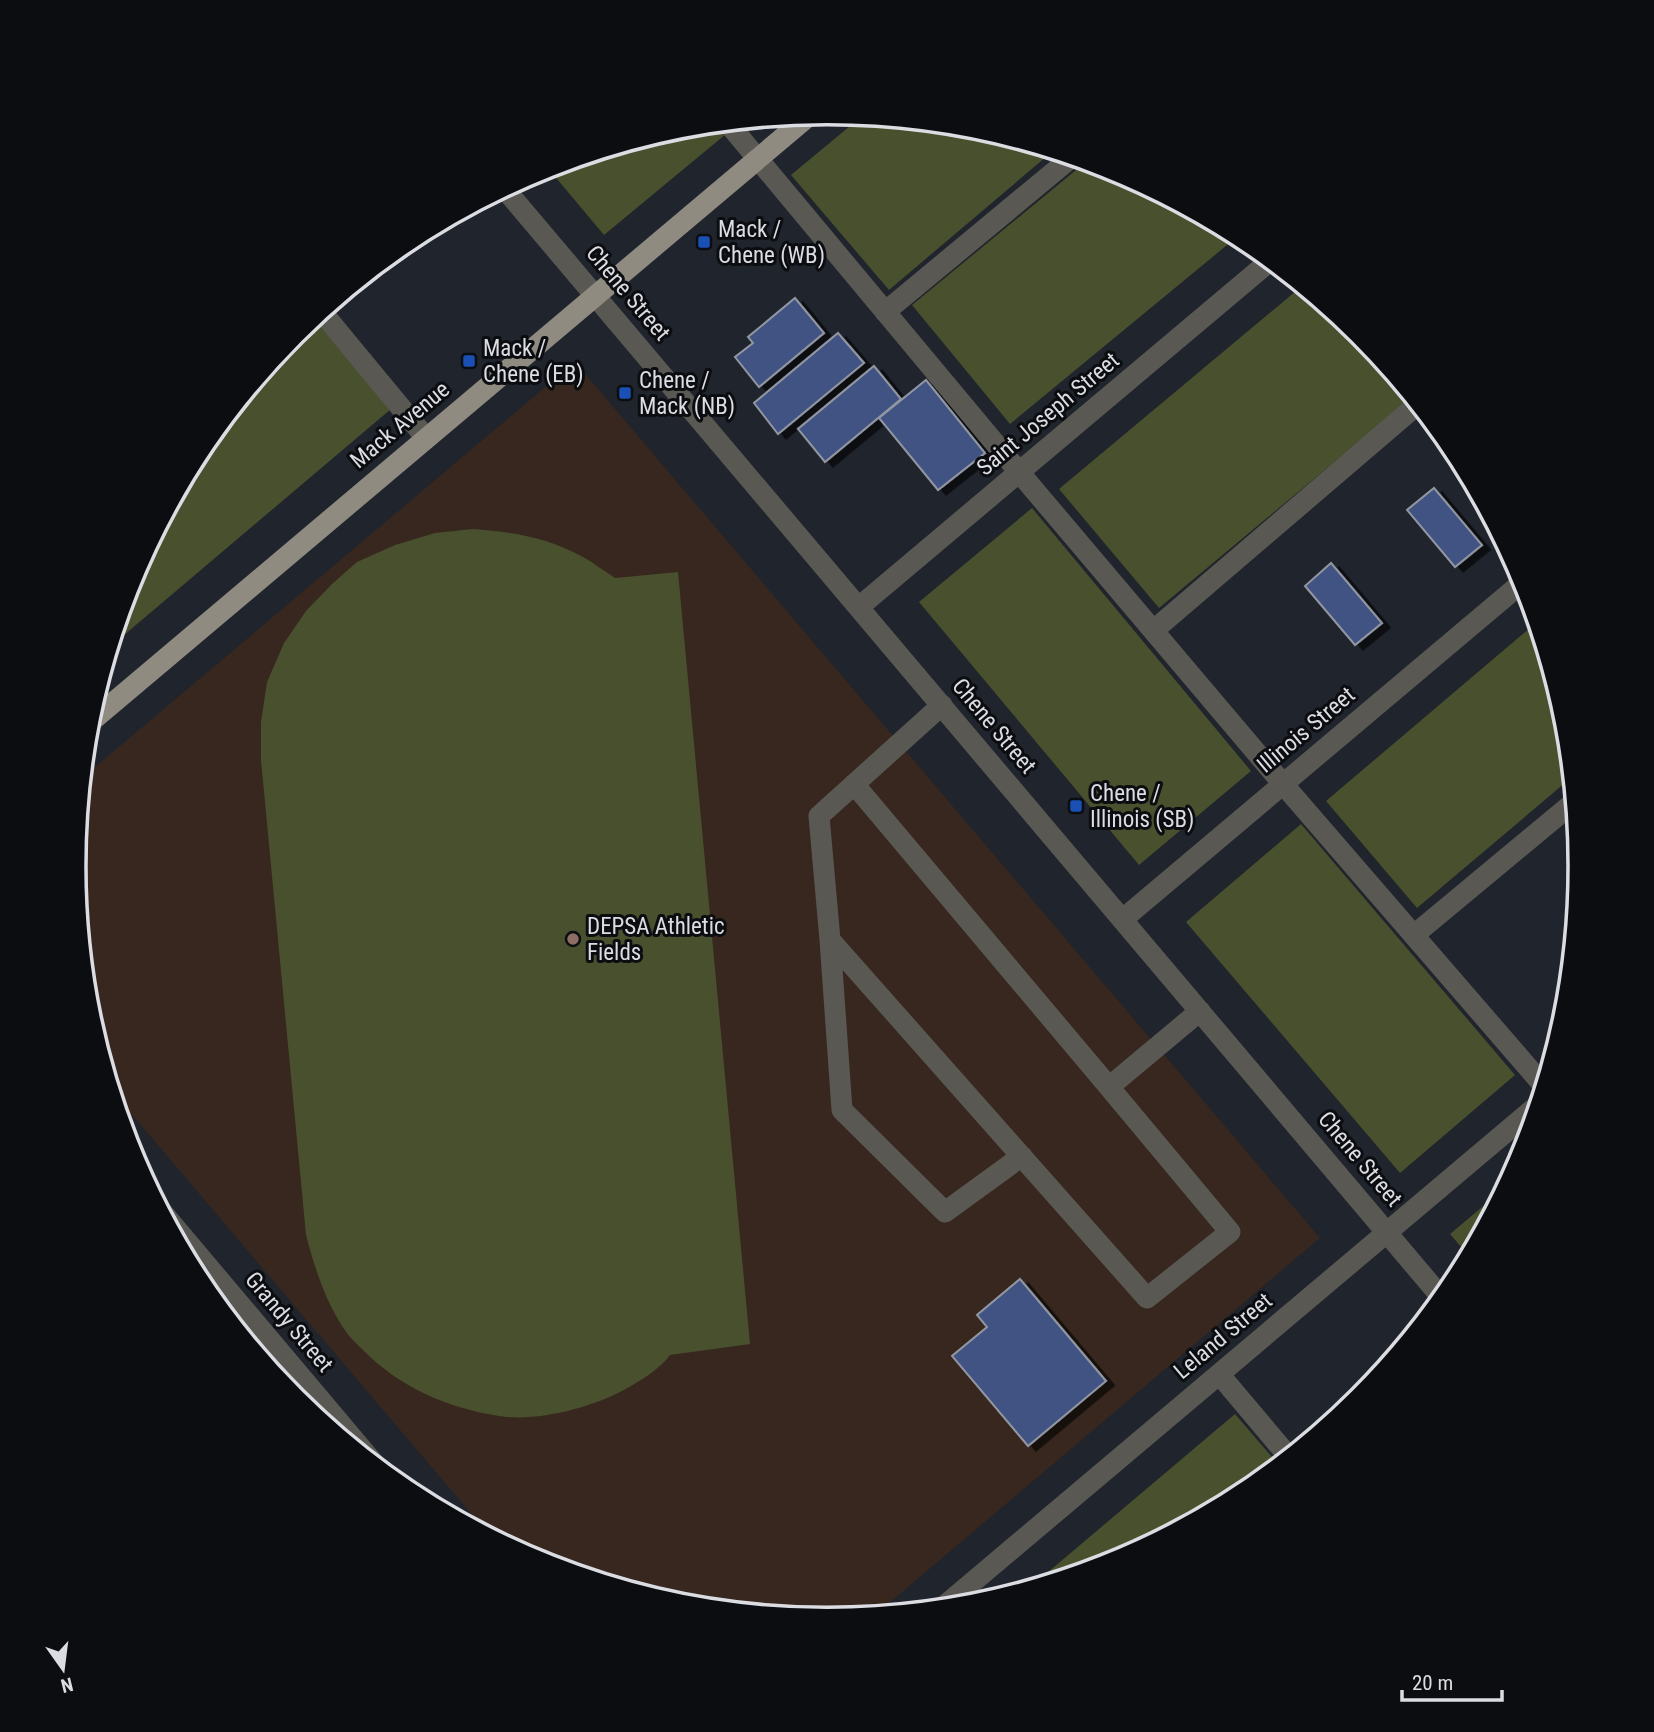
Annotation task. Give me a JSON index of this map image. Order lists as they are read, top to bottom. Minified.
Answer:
{"streets":{"main road":["Mack Avenue"],"street":["Chene Street","Saint Joseph Street","Illinois Street","Grandy Street","Leland Street"]},"crossings":[["Chene Street","Saint Joseph Street"],["Chene Street","Mack Avenue"],["Chene Street","Illinois Street"],["Chene Street","Leland Street"]],"places":{"transit":["Mack / Chene (WB)","Mack / Chene (EB)","Chene / Mack (NB)","Chene / Illinois (SB)"],"other":["DEPSA Athletic Fields"]},"scale_bar":"20 m","north":"bottom"}
